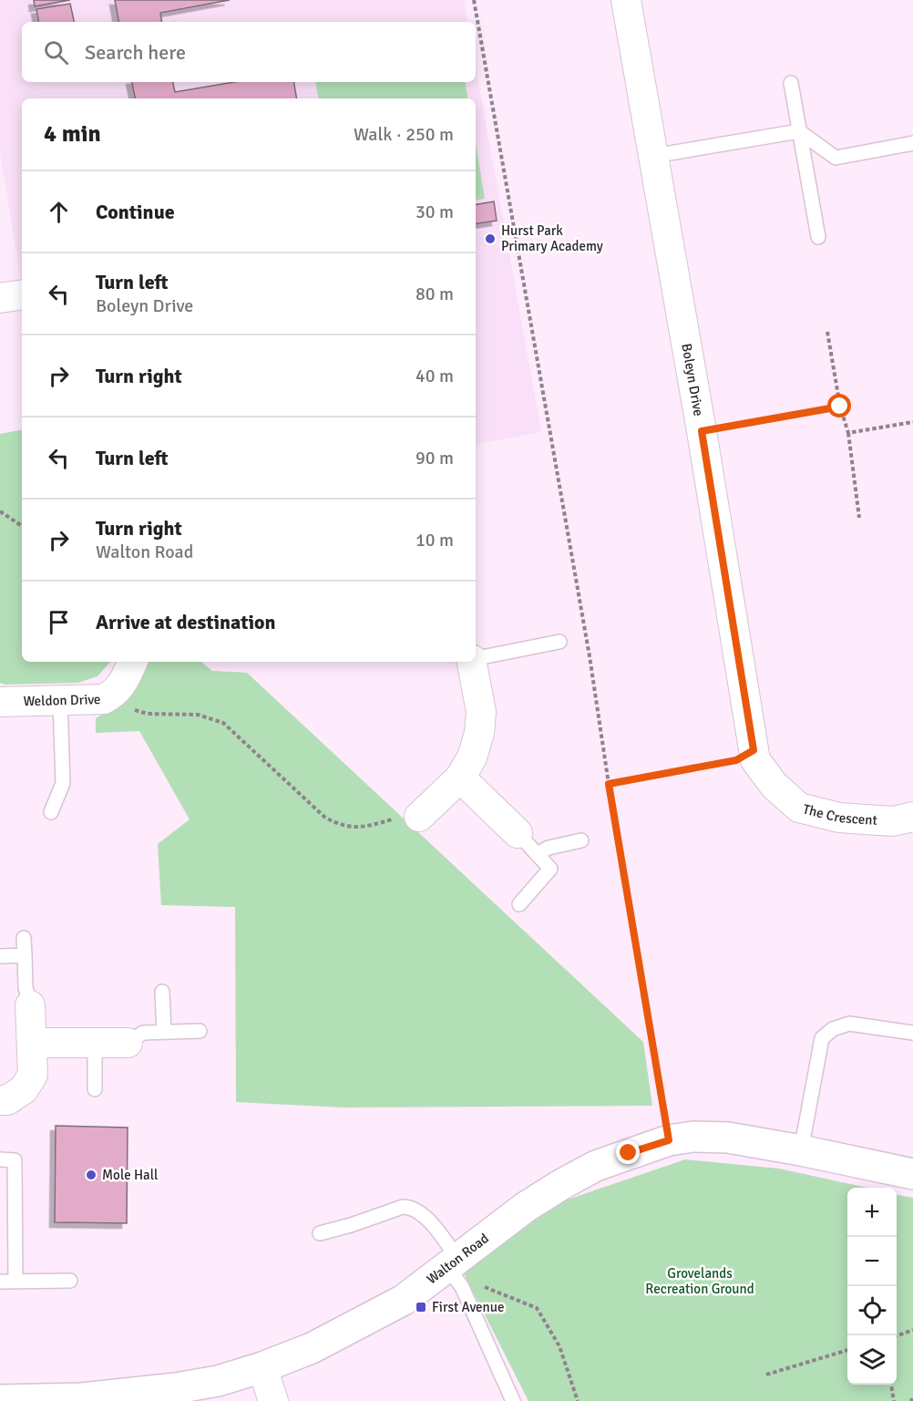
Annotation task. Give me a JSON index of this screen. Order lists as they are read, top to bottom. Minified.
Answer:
{"streets":{"main road":["Walton Road"],"street":["Boleyn Drive","Weldon Drive","The Crescent"]},"crossings":[["Boleyn Drive","The Crescent"]],"parks":["Grovelands Recreation Ground"],"places":{"other":["Hurst Park Primary Academy","Mole Hall"],"transit":["First Avenue"]},"page":{"search":"Search here","heading":["4 min","Walk · 250 m"],"list":[["Continue","30 m"],["Turn left","Boleyn Drive","80 m"],["Turn right","40 m"],["Turn left","90 m"],["Turn right","Walton Road","10 m"],"Arrive at destination"],"map_buttons":["+","−"]}}
